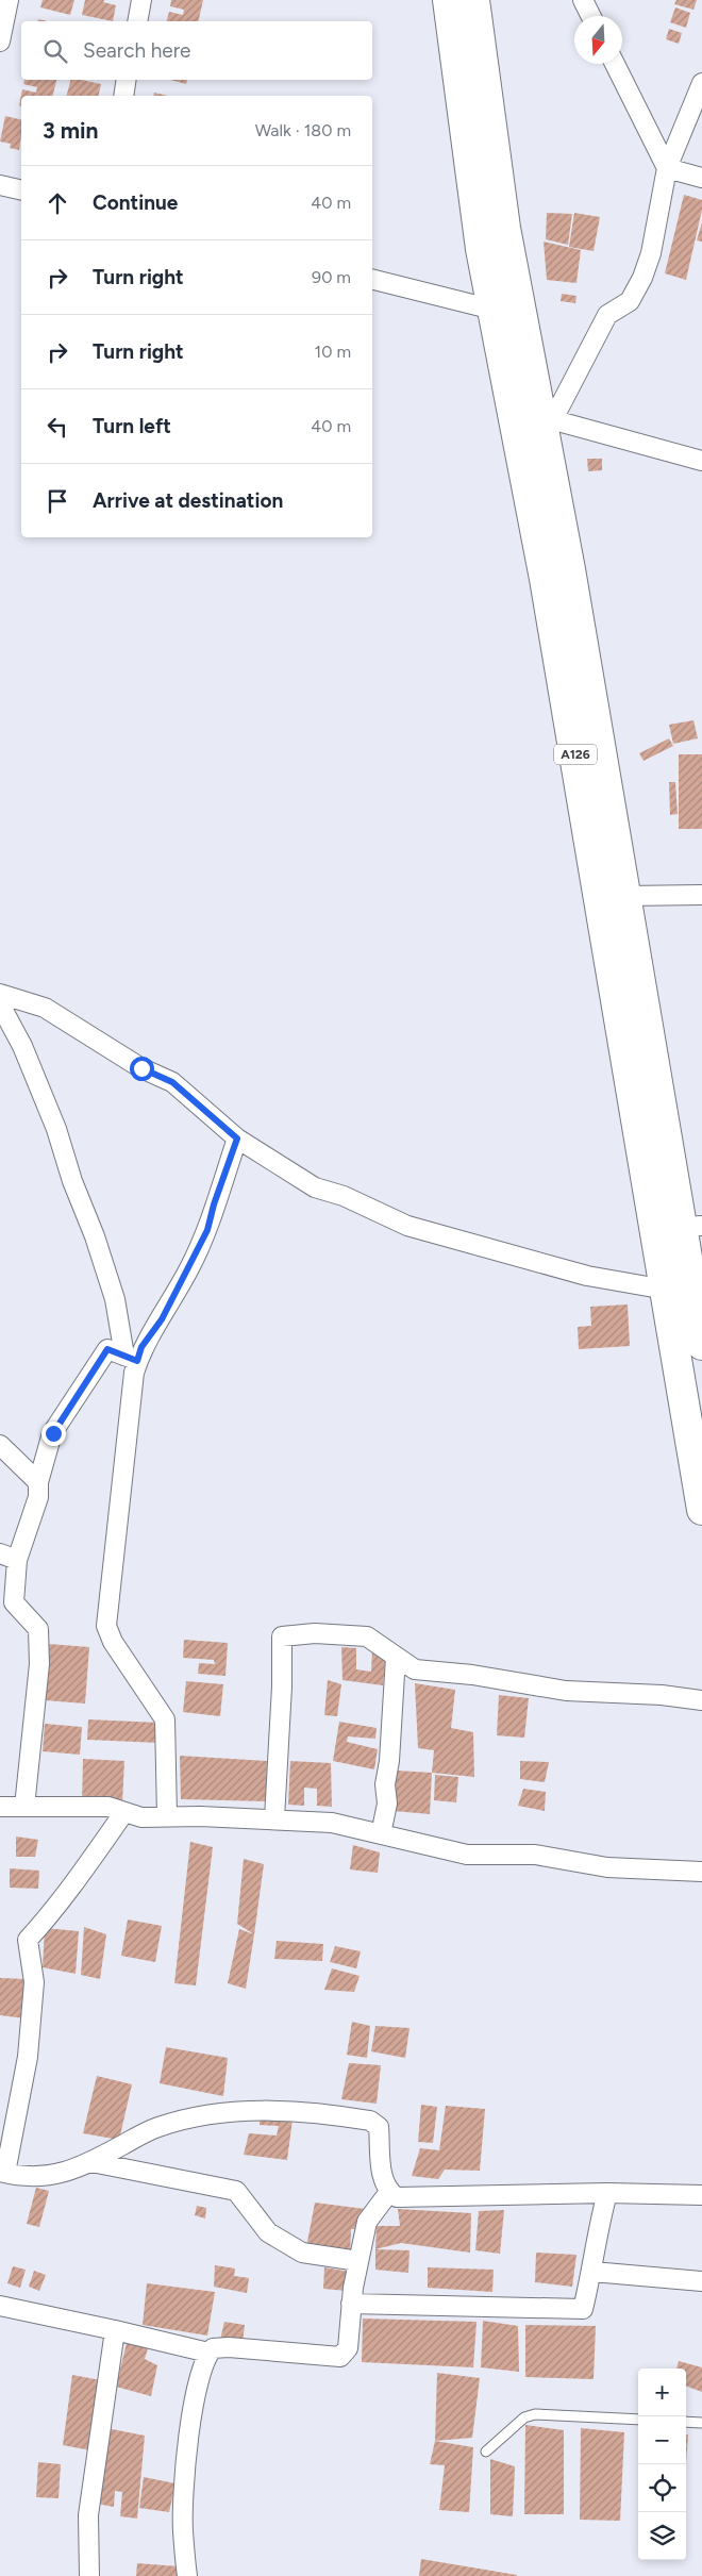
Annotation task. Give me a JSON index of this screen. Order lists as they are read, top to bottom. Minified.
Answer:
{"streets":{"highway":["A126"]},"north":"bottom","page":{"search":"Search here","heading":["3 min","Walk · 180 m"],"list":[["Continue","40 m"],["Turn right","90 m"],["Turn right","10 m"],["Turn left","40 m"],"Arrive at destination"],"map_buttons":["+","−"]}}
